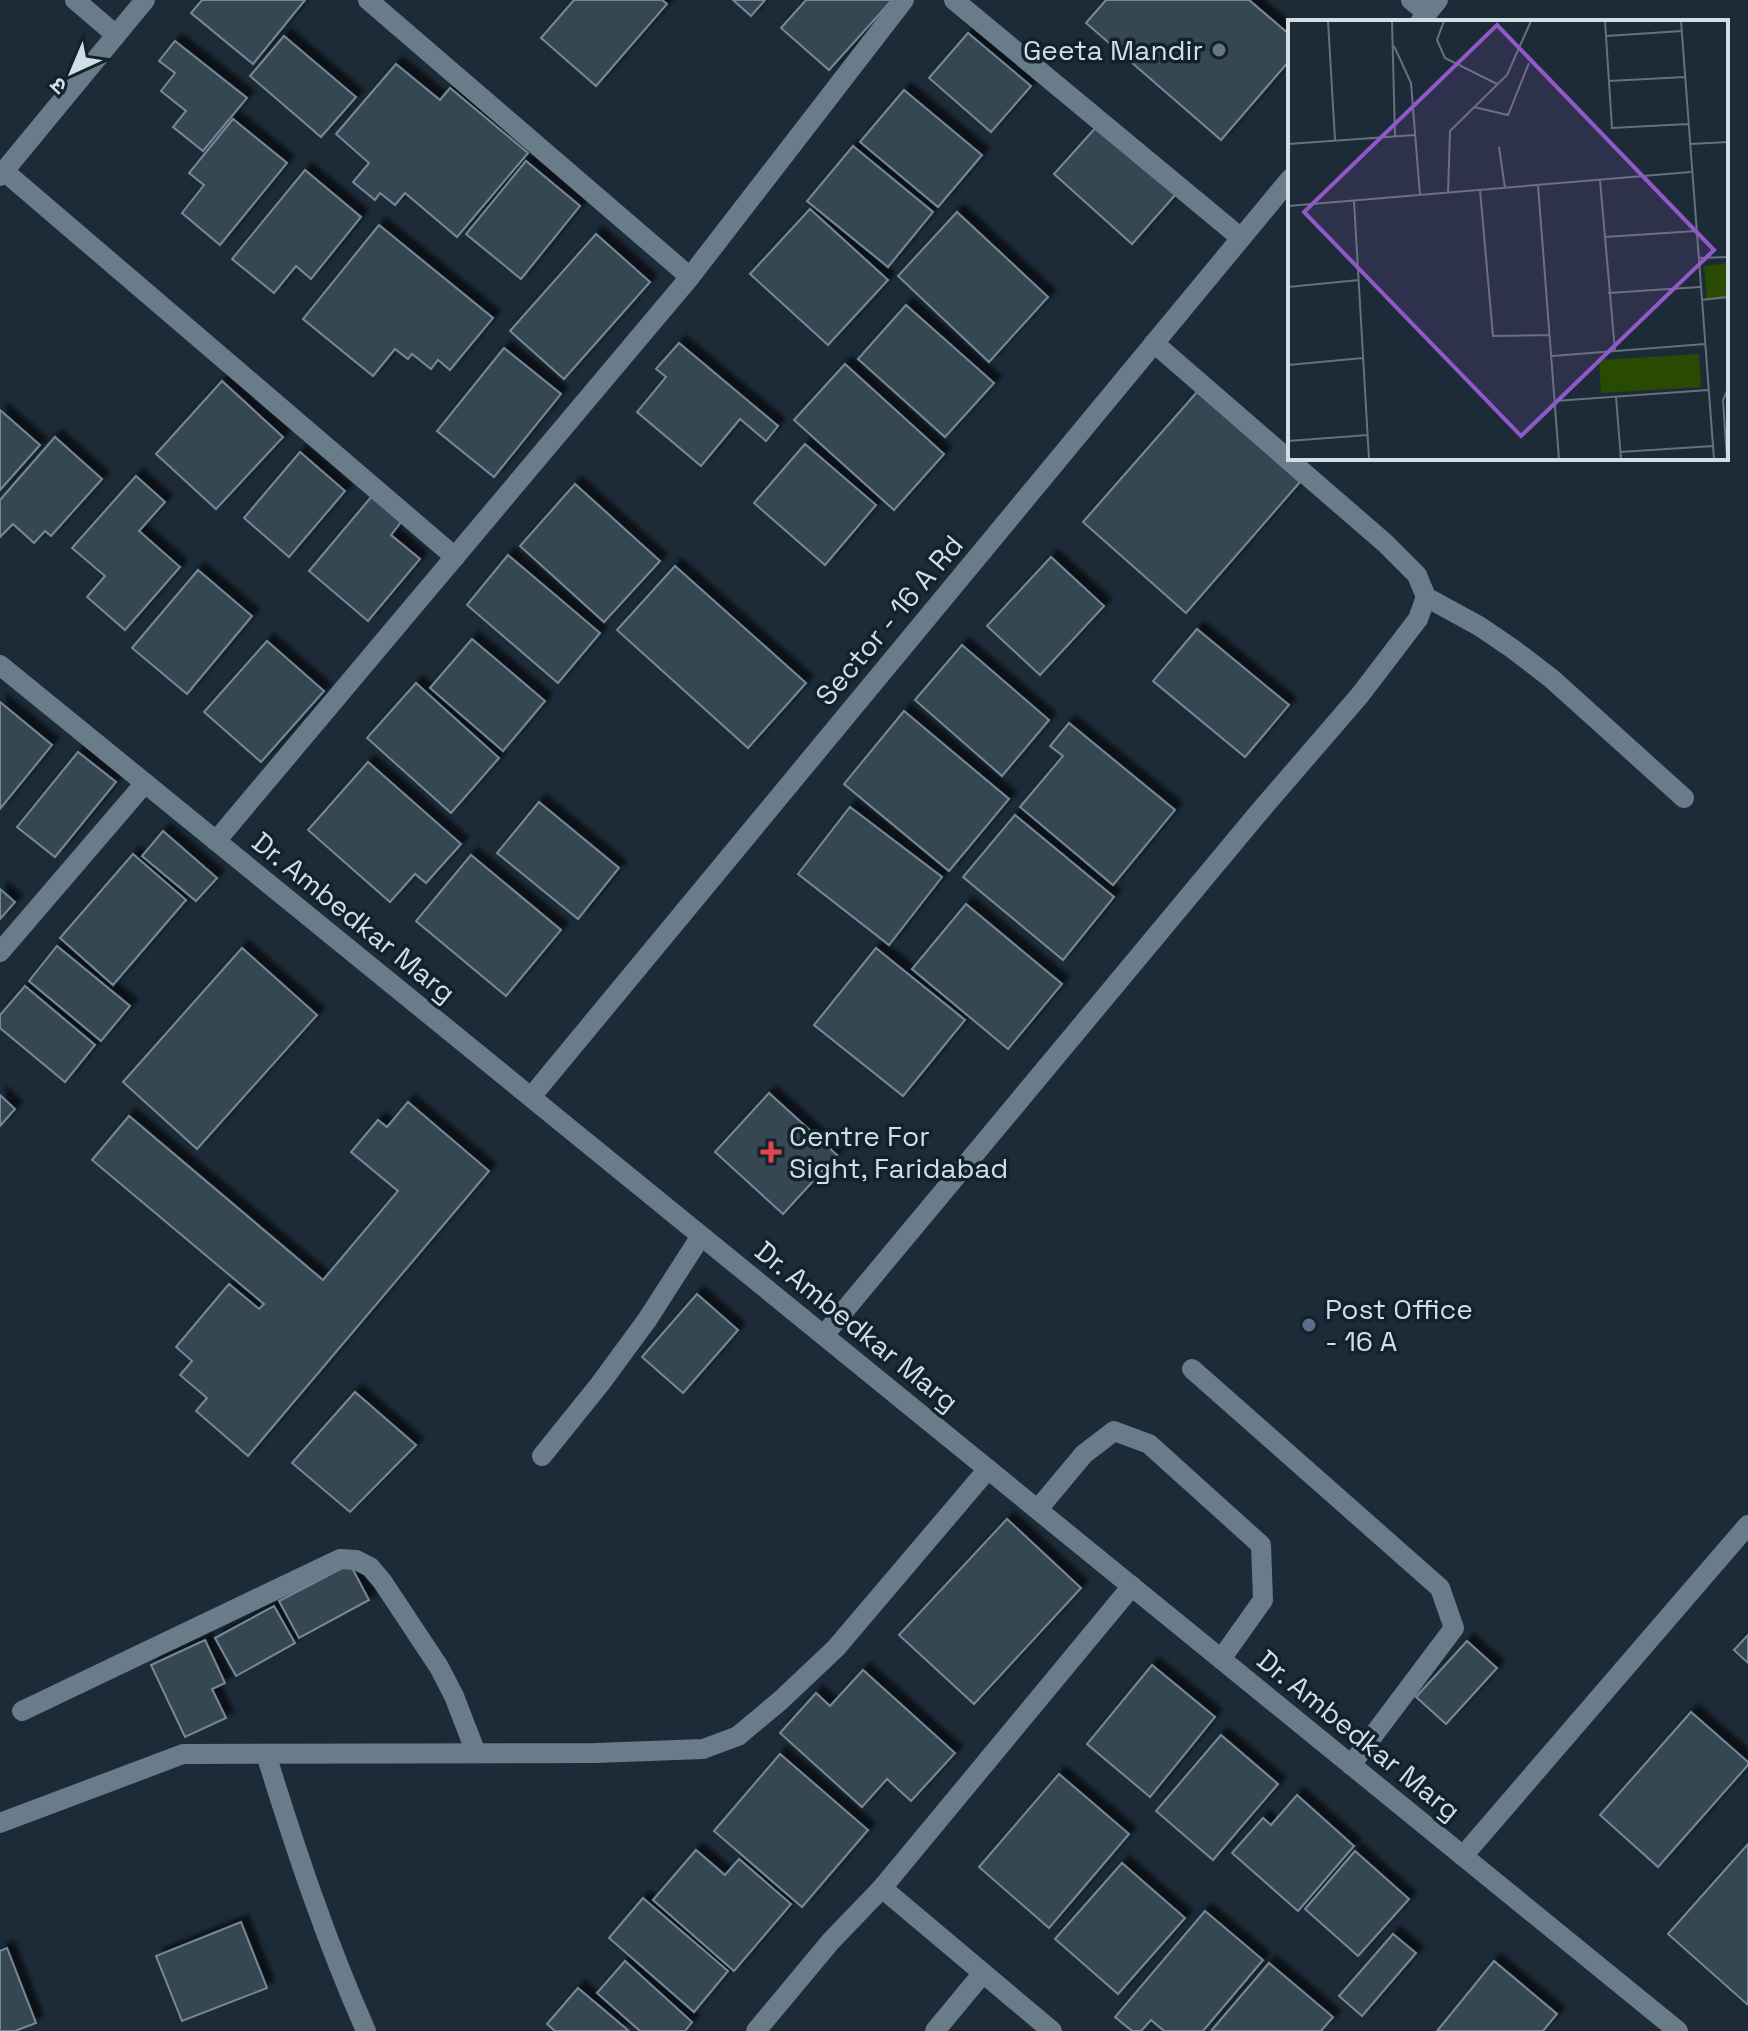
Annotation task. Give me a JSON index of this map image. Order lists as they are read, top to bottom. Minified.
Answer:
{"streets":{"street":["Sector - 16 A Rd","Dr. Ambedkar Marg"]},"crossings":[["Sector - 16 A Rd","Dr. Ambedkar Marg"]],"places":{"other":["Geeta Mandir","Post Office - 16 A"],"health":["Centre For Sight, Faridabad"]},"north":"bottom left"}
